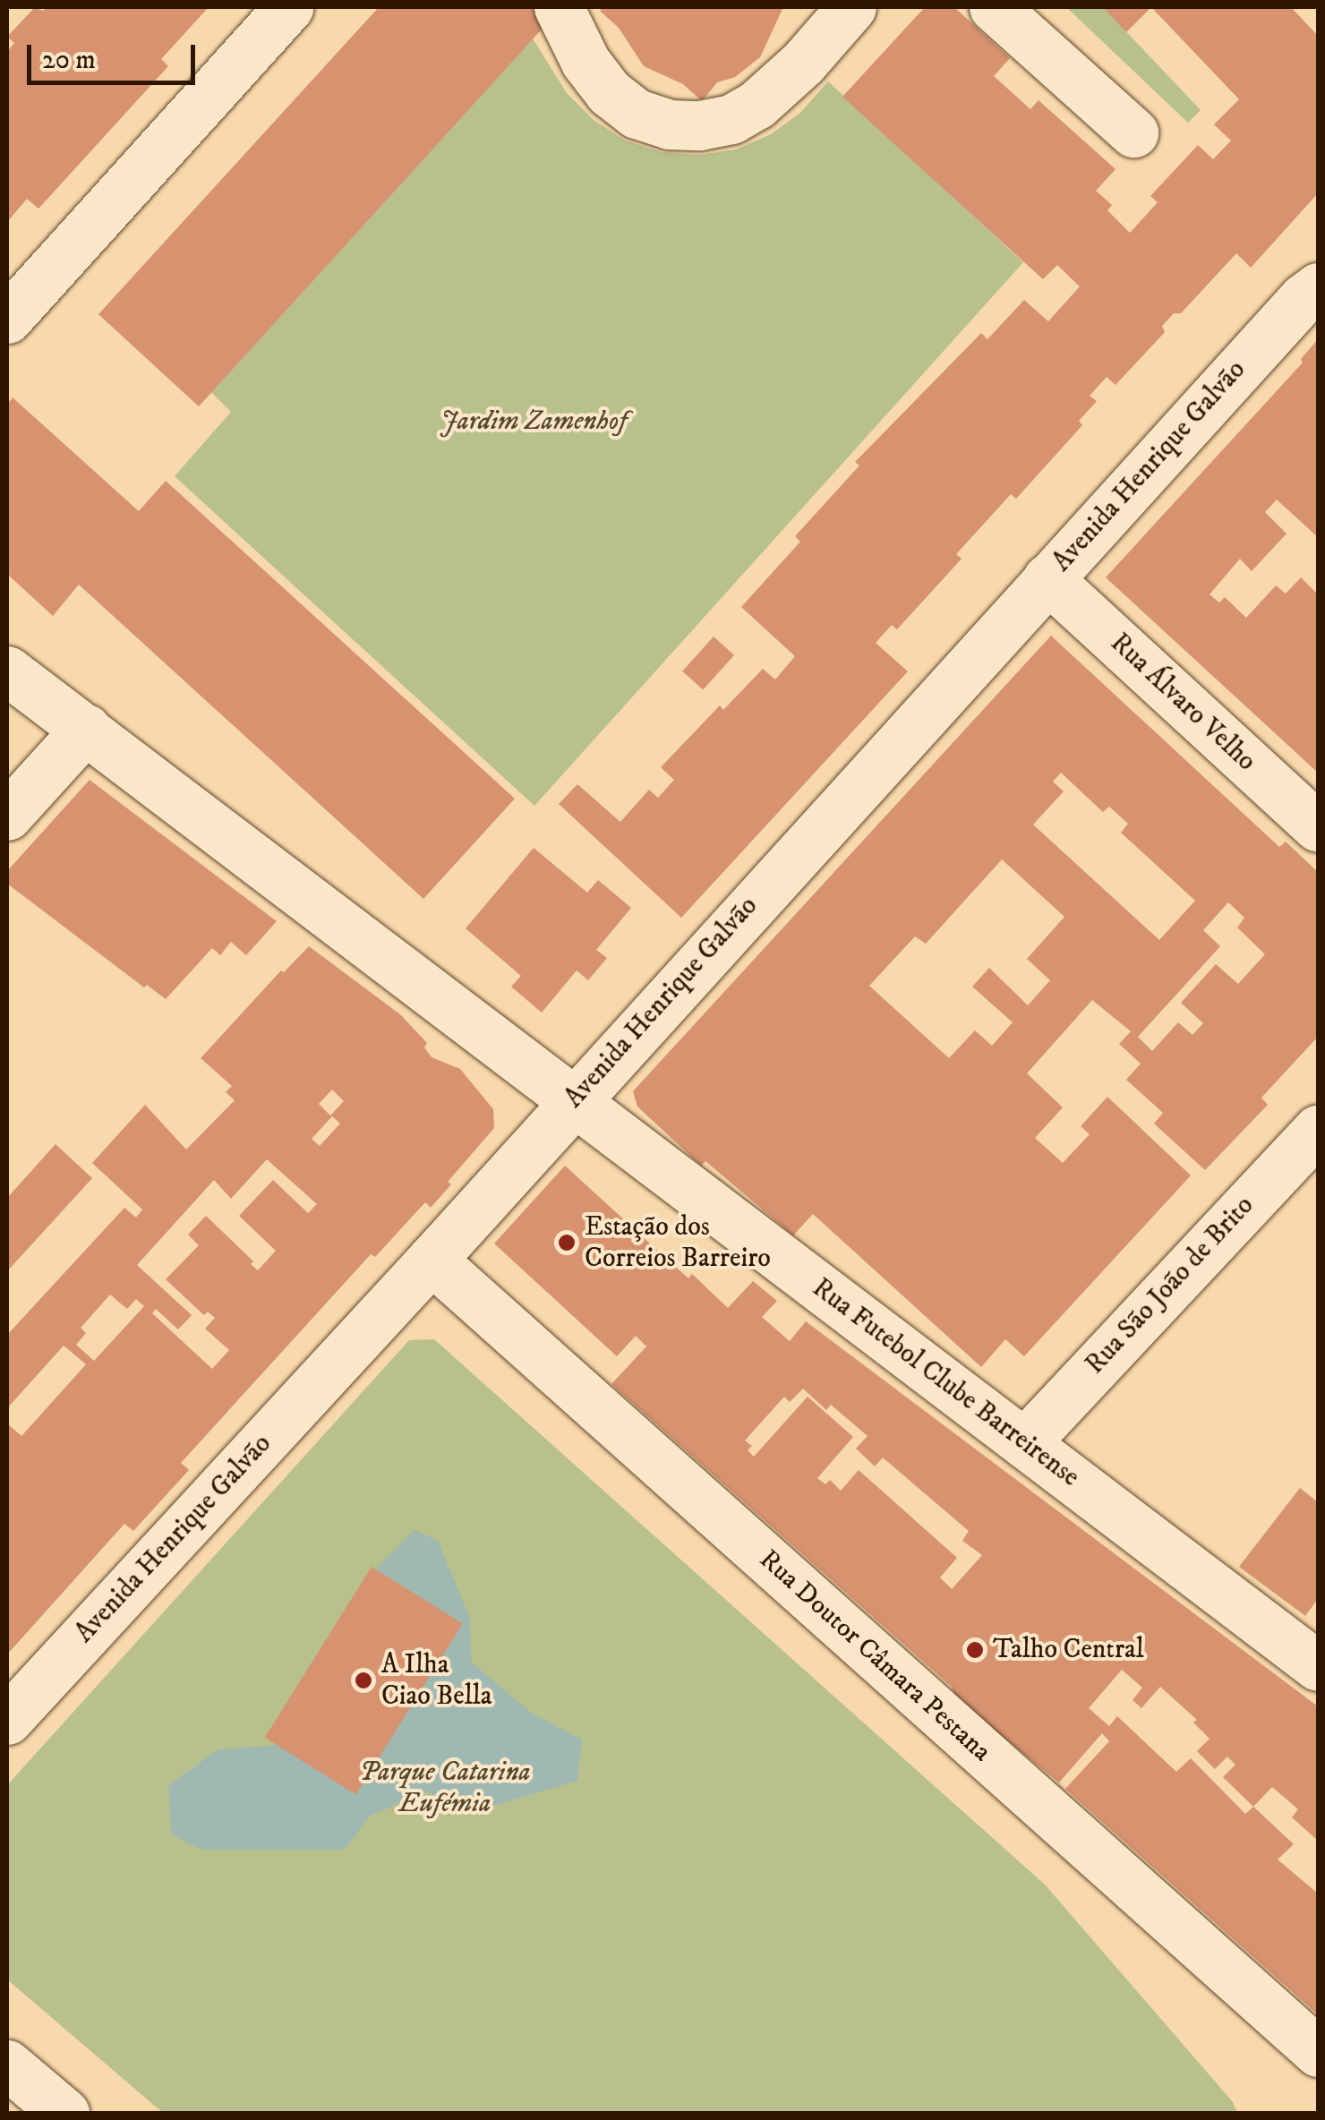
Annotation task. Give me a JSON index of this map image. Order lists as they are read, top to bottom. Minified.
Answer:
{"streets":{"street":["Avenida Henrique Galvão","Rua Álvaro Velho","Rua São João de Brito","Rua Futebol Clube Barreirense","Rua Doutor Câmara Pestana"]},"crossings":[["Avenida Henrique Galvão","Rua Álvaro Velho"],["Avenida Henrique Galvão","Rua Futebol Clube Barreirense"],["Avenida Henrique Galvão","Rua Doutor Câmara Pestana"],["Rua São João de Brito","Rua Futebol Clube Barreirense"]],"parks":["Jardim Zamenhof","Parque Catarina Eufémia"],"places":["Estação dos Correios Barreiro","Talho Central","A Ilha Ciao Bella"],"scale_bar":"20 m"}
